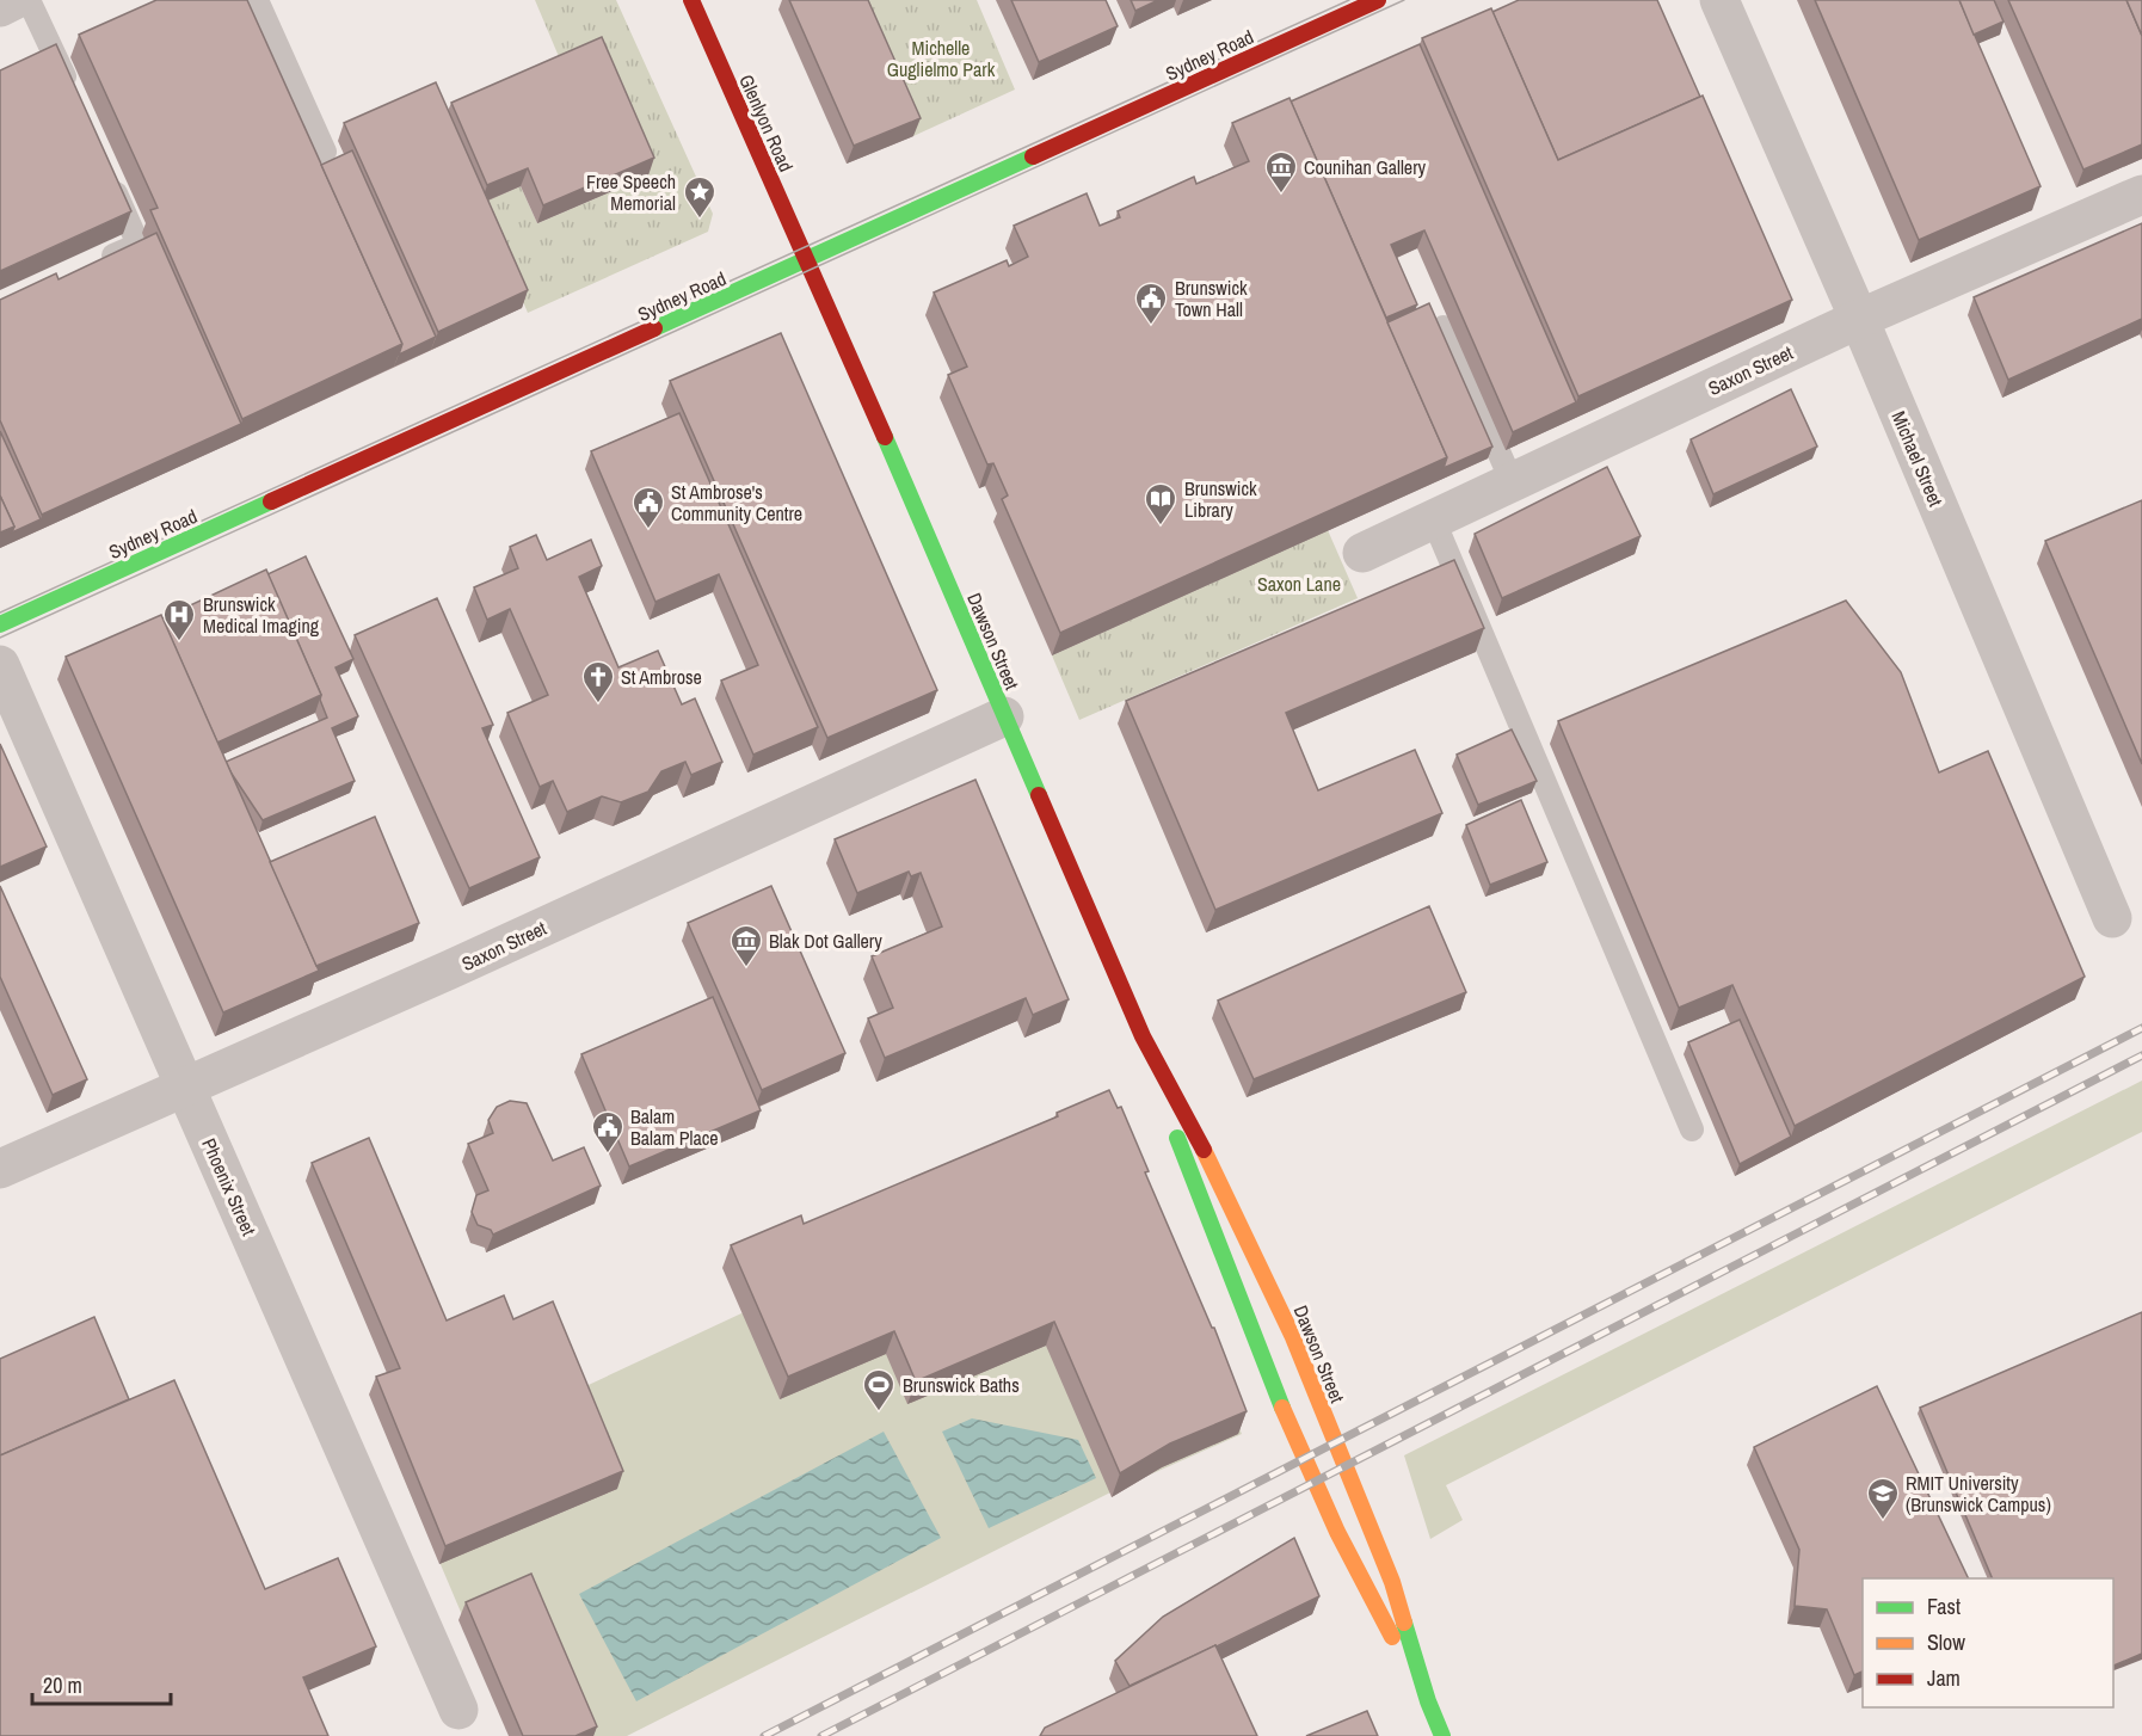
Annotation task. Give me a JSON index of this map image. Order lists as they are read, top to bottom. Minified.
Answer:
{"streets":{"main road":["Sydney Road","Glenlyon Road","Dawson Street"],"street":["Saxon Street","Michael Street","Phoenix Street"]},"crossings":[["Sydney Road","Glenlyon Road"],["Sydney Road","Dawson Street"],["Glenlyon Road","Dawson Street"],["Saxon Street","Michael Street"],["Saxon Street","Dawson Street"],["Saxon Street","Phoenix Street"]],"parks":["Michelle Guglielmo Park","Saxon Lane"],"places":{"museum":["Counihan Gallery","Blak Dot Gallery"],"place":["Free Speech Memorial"],"public building":["Brunswick Town Hall","St Ambrose's Community Centre","Balam Balam Place"],"library":["Brunswick Library"],"hospital":["Brunswick Medical Imaging"],"church":["St Ambrose"],"sports":["Brunswick Baths"],"school or university":["RMIT University (Brunswick Campus)"]},"legend":["Fast","Slow","Jam"],"scale_bar":"20 m"}
